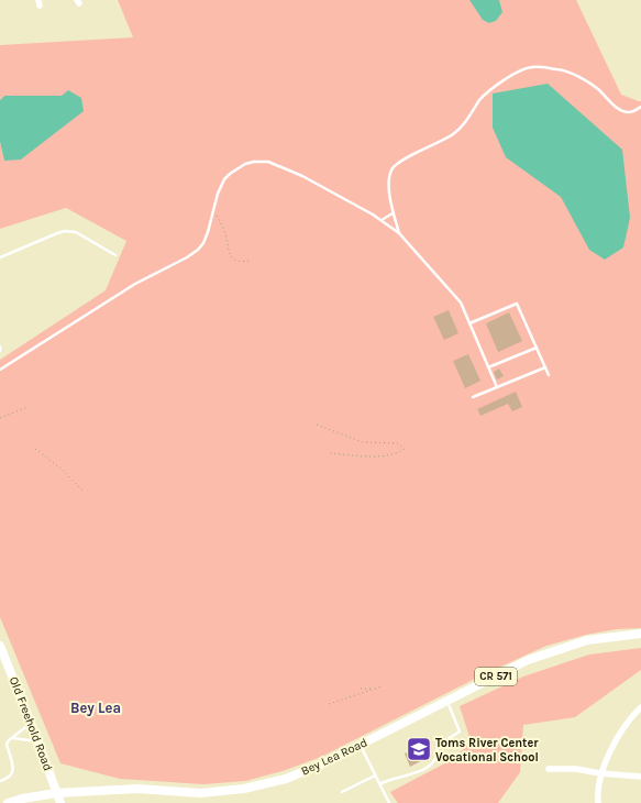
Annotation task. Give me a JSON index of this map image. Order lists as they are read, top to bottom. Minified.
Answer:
{"streets":{"main road":["CR 571","Old Freehold Road","Bey Lea Road"]},"crossings":[["Old Freehold Road","Bey Lea Road"]],"districts":["Bey Lea"],"places":{"school or university":["Toms River Center Vocational School"]}}
